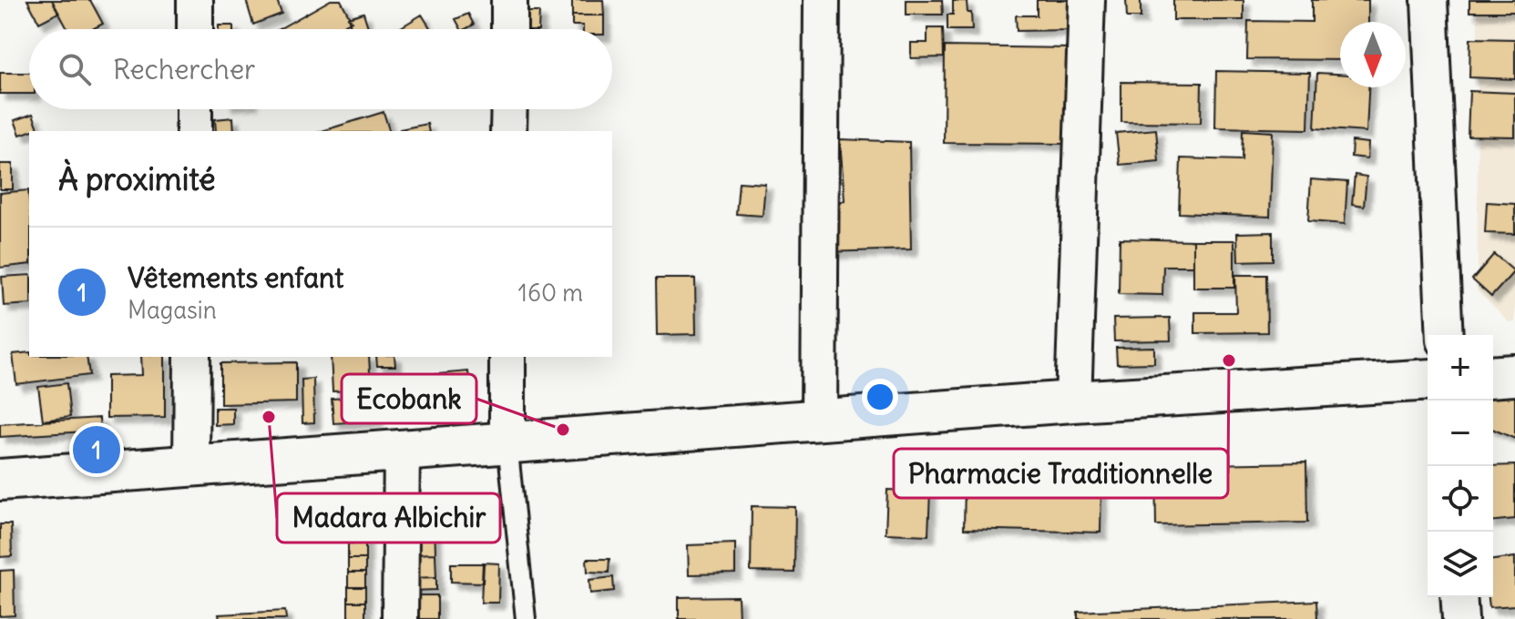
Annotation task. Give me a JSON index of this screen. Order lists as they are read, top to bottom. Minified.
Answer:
{"places":["Pharmacie Traditionnelle","Madara Albichir","Ecobank"],"north":"bottom","page":{"search":"Rechercher","heading":"À proximité","list":[{"mark":"1","name":"Vêtements enfant","note":"Magasin","value":"160 m"}],"map_buttons":["+","−"],"pins":"1"}}
